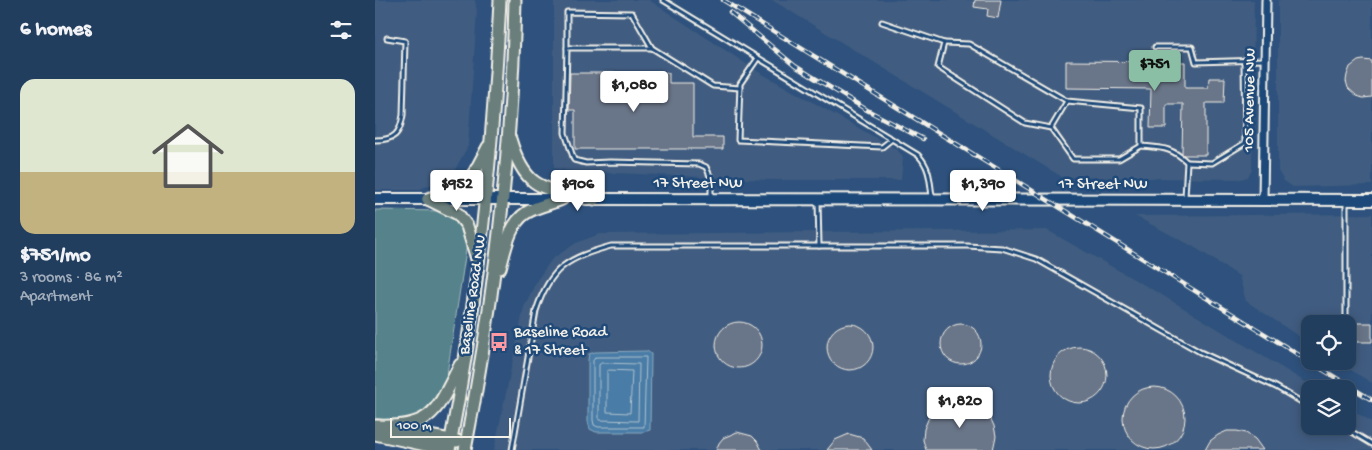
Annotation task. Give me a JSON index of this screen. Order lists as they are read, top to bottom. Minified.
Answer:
{"streets":{"main road":["17 Street NW","Baseline Road NW"],"street":["105 Avenue NW"]},"crossings":[["105 Avenue NW","17 Street NW"]],"places":{"bus stop":["Baseline Road & 17 Street"]},"scale_bar":"100 m","page":{"heading":"6 homes","price":["$751","$1,080","$952","$906","$1,390","$1,820"],"list":[{"name":"$751/mo","note":"3 rooms · 86 m² · Apartment"}],"scale":"100 m"}}
